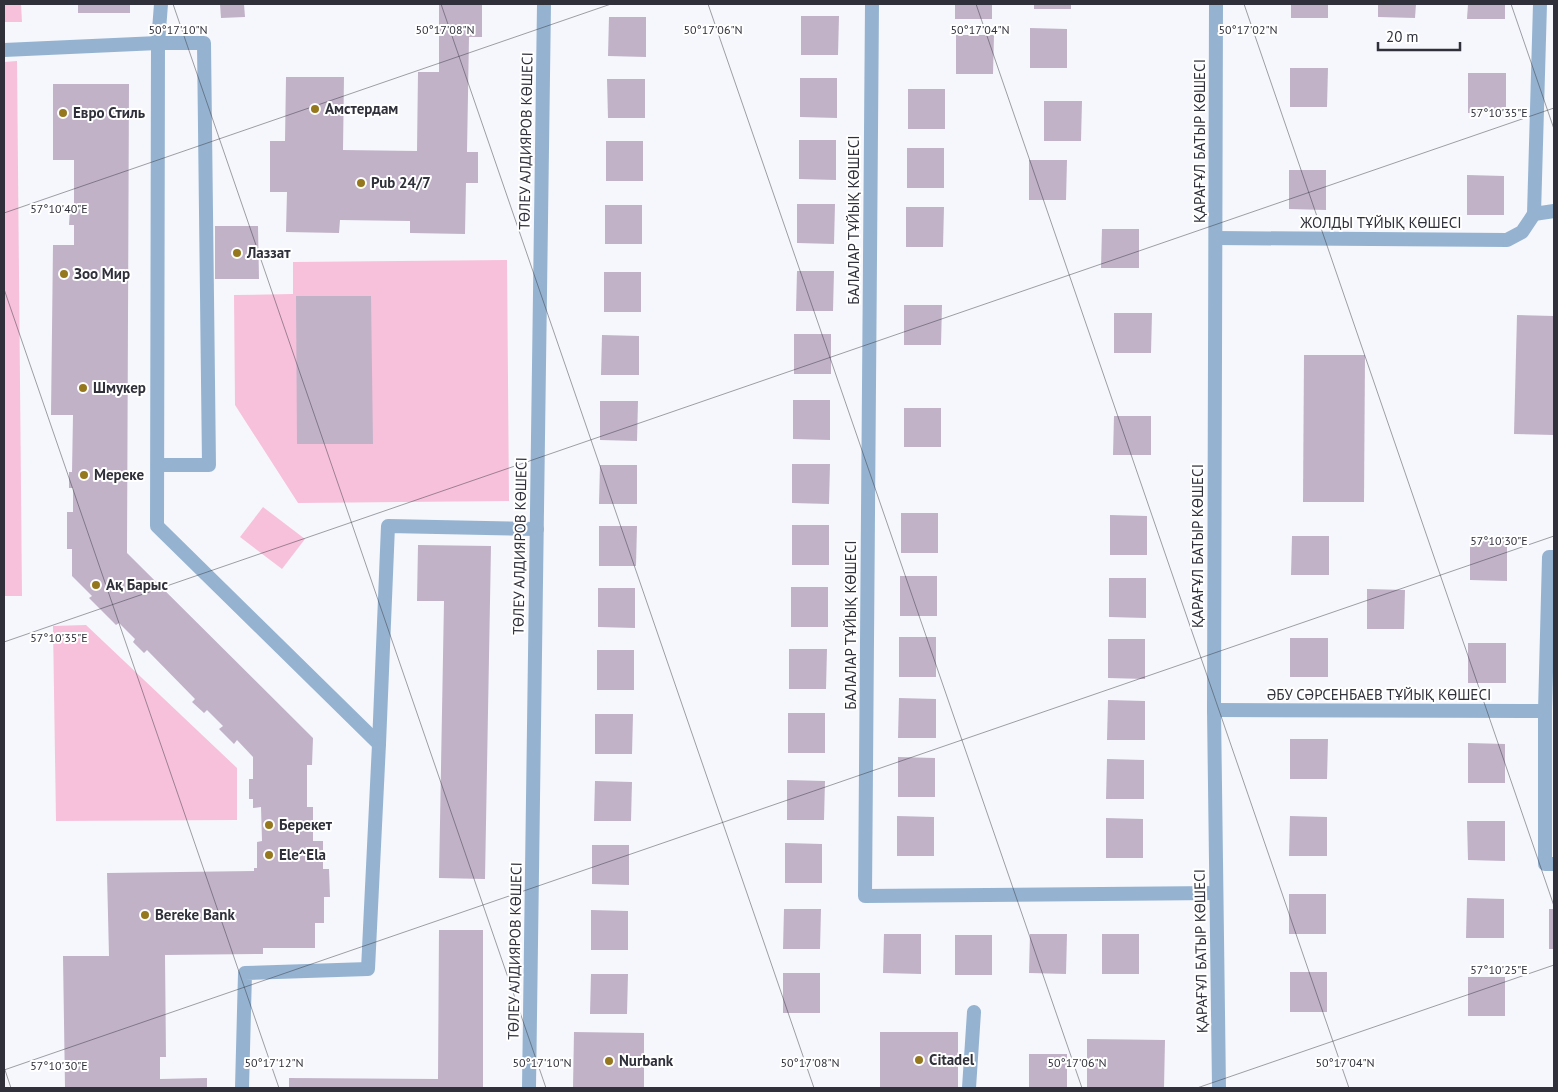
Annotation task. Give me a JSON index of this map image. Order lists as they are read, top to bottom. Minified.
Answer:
{"streets":{"street":["ТӨЛЕУ АЛДИЯРОВ КӨШЕСІ","ҚАРАҒҰЛ БАТЫР КӨШЕСІ","БАЛАЛАР ТҰЙЫҚ КӨШЕСІ","ЖОЛДЫ ТҰЙЫҚ КӨШЕСІ","ӘБУ СӘРСЕНБАЕВ ТҰЙЫҚ КӨШЕСІ"]},"crossings":[["ҚАРАҒҰЛ БАТЫР КӨШЕСІ","БАЛАЛАР ТҰЙЫҚ КӨШЕСІ"],["ҚАРАҒҰЛ БАТЫР КӨШЕСІ","ЖОЛДЫ ТҰЙЫҚ КӨШЕСІ"],["ҚАРАҒҰЛ БАТЫР КӨШЕСІ","ӘБУ СӘРСЕНБАЕВ ТҰЙЫҚ КӨШЕСІ"]],"places":["Амстердам","Евро Стиль","Pub 24/7","Лаззат","Зоо Мир","Шмукер","Мереке","Ақ Барыс","Берекет","Ele^Ela","Bereke Bank","Citadel","Nurbank"],"scale_bar":"20 m","coordinates":["50°17'10\"N","50°17'08\"N","50°17'06\"N","50°17'04\"N","50°17'02\"N","57°10'35\"E","57°10'40\"E","57°10'30\"E","57°10'25\"E","50°17'12\"N"]}
